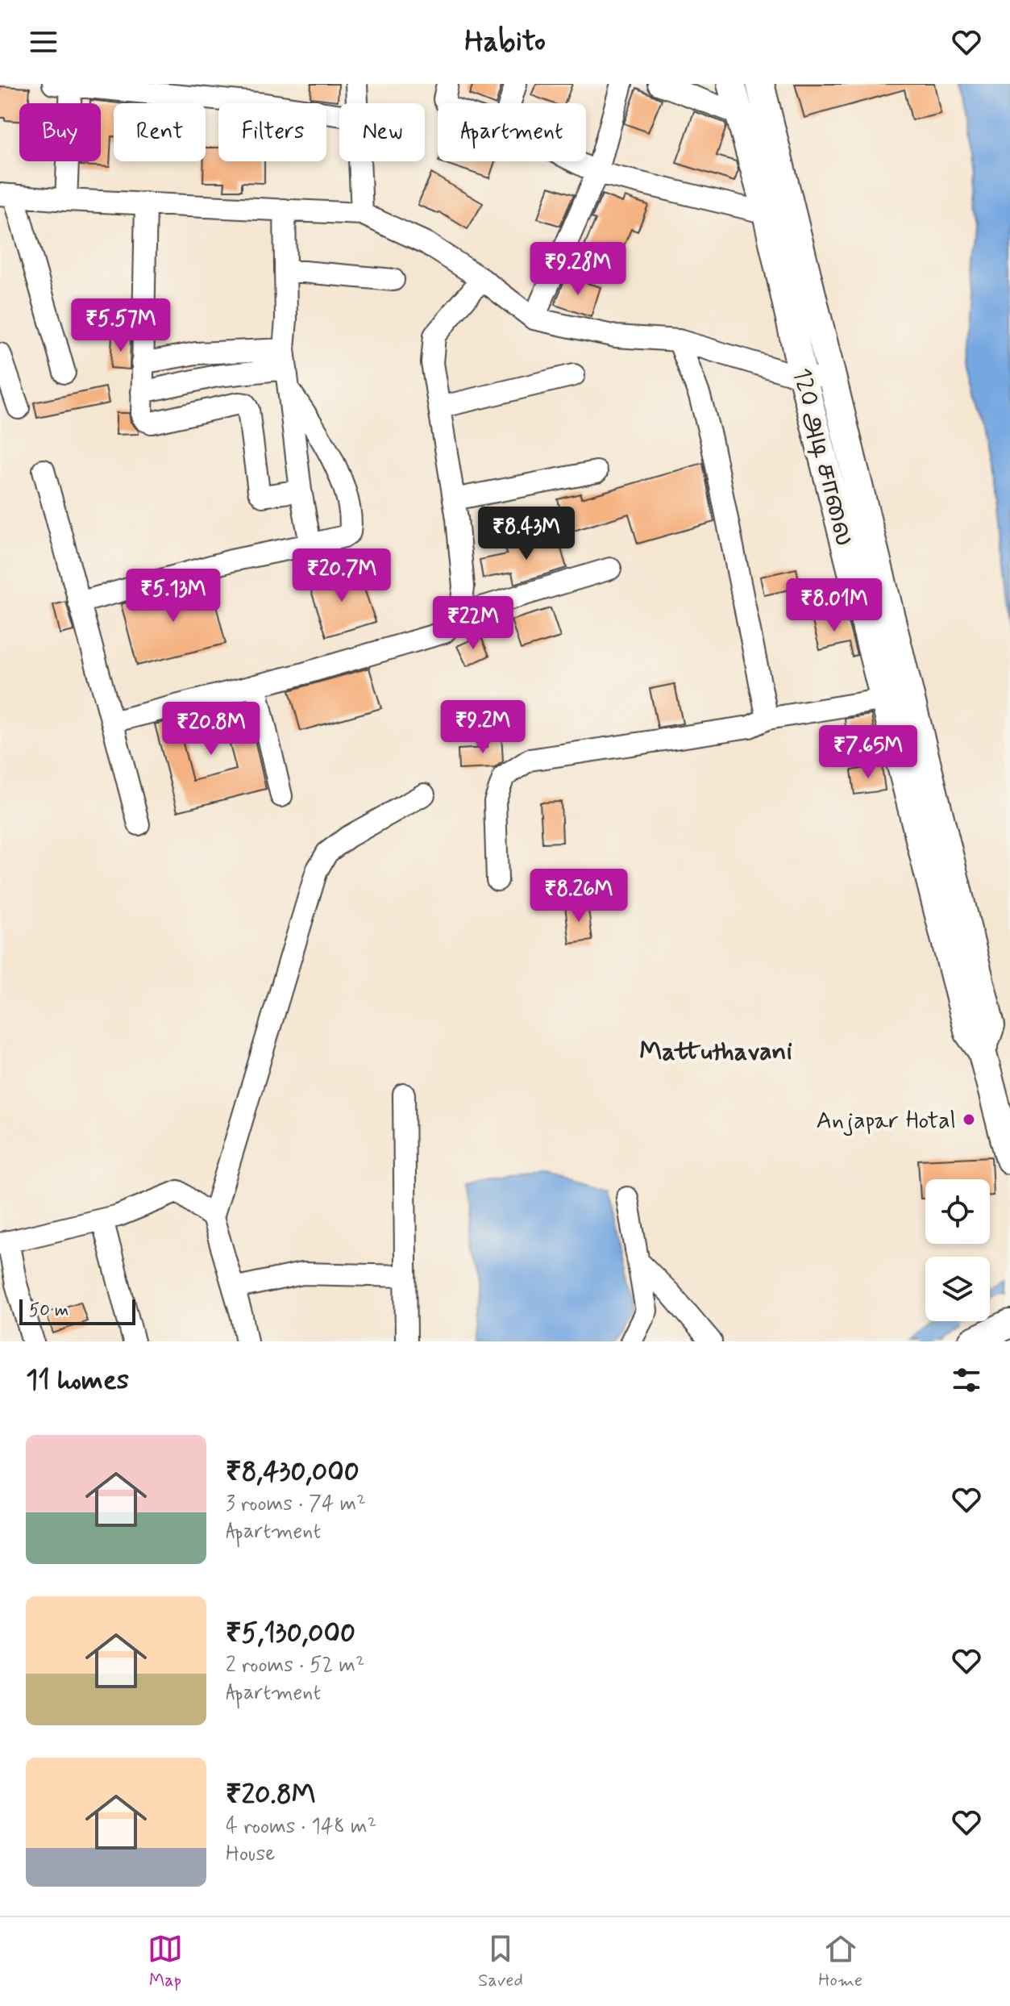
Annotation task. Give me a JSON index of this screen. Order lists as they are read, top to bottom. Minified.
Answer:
{"streets":{"main road":["120 அடி சாலை"]},"districts":["Mattuthavani"],"places":["Anjapar Hotal"],"scale_bar":"50 m","page":{"header":"Habito","chip":["Buy","Rent","Filters","New","Apartment"],"price":["₹9.28M","₹5.57M","₹8.43M","₹20.7M","₹5.13M","₹8.01M","₹22M","₹9.2M","₹20.8M","₹7.65M","₹8.26M"],"scale":"50 m","heading":"11 homes","list":[{"name":"₹8,430,000","note":"3 rooms · 74 m² · Apartment"},{"name":"₹5,130,000","note":"2 rooms · 52 m² · Apartment"},{"name":"₹20.8M","note":"4 rooms · 148 m² · House"}],"tabs":["Map","Saved","Home"]}}
